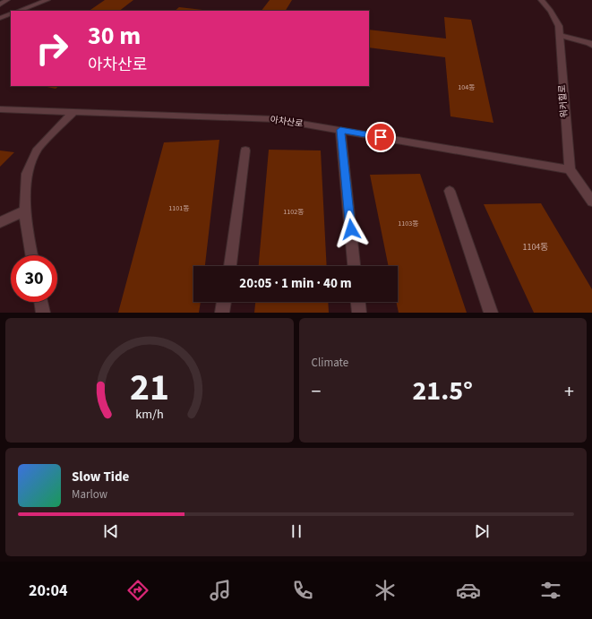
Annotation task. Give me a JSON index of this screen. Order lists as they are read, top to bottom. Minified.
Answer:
{"streets":{"street":["워커힐로","아차산로"]},"crossings":[["워커힐로","아차산로"]],"house_numbers":["104동","1101동","1102동","1103동","1104동"],"page":{"turn":["30 m","아차산로"],"limit":"30","trip":"20:05 · 1 min · 40 m","tile":"Climate","heat":["−","21.5°","+"],"song":["Slow Tide","Marlow"],"tabs":"20:04","gauge":["21","km/h"]}}
